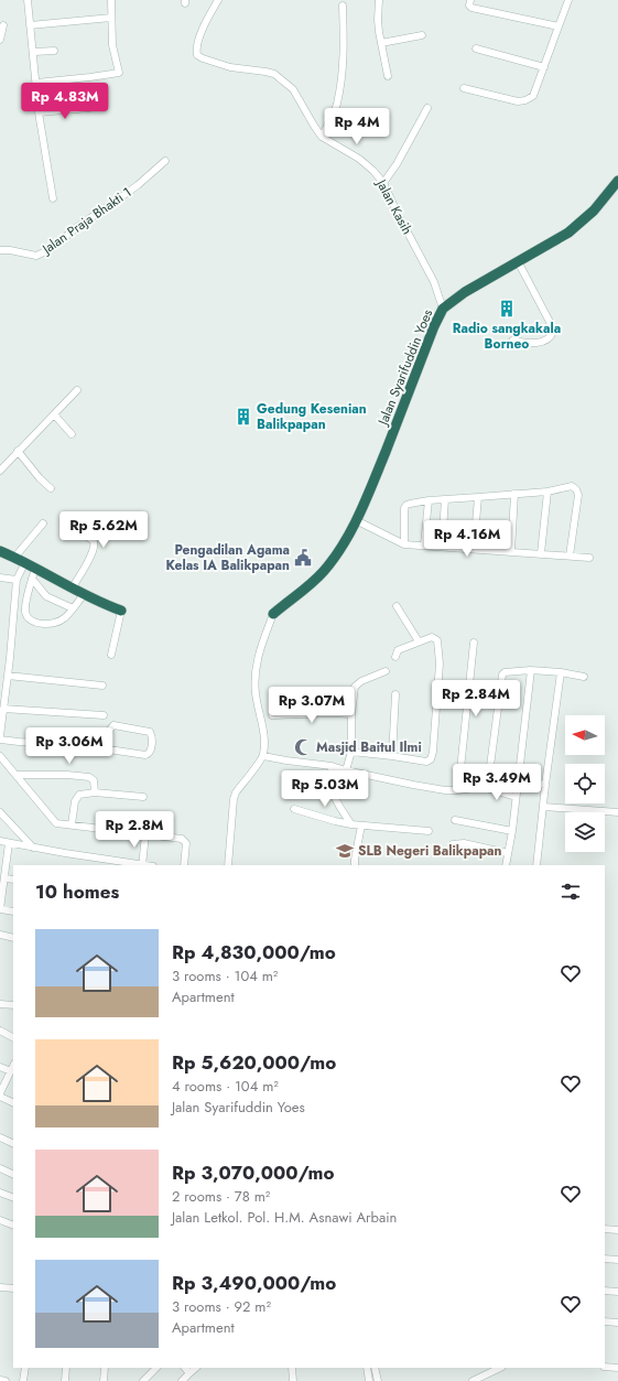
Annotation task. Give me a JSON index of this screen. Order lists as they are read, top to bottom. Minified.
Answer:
{"streets":{"highway":["Jalan Syarifuddin Yoes"],"street":["Jalan Kasih","Jalan Praja Bhakti 1"]},"crossings":[["Jalan Kasih","Jalan Syarifuddin Yoes"]],"places":{"building":["Radio sangkakala Borneo","Gedung Kesenian Balikpapan"],"public building":["Pengadilan Agama Kelas IA Balikpapan"],"mosque":["Masjid Baitul Ilmi"],"school or university":["SLB Negeri Balikpapan"]},"north":"left","page":{"price":["Rp 4.83M","Rp 4M","Rp 5.62M","Rp 4.16M","Rp 2.84M","Rp 3.07M","Rp 3.06M","Rp 3.49M","Rp 5.03M","Rp 2.8M"],"heading":"10 homes","list":[{"name":"Rp 4,830,000/mo","note":"3 rooms · 104 m² · Apartment"},{"name":"Rp 5,620,000/mo","note":"4 rooms · 104 m² · Jalan Syarifuddin Yoes"},{"name":"Rp 3,070,000/mo","note":"2 rooms · 78 m² · Jalan Letkol. Pol. H.M. Asnawi Arbain"},{"name":"Rp 3,490,000/mo","note":"3 rooms · 92 m² · Apartment"}]}}
